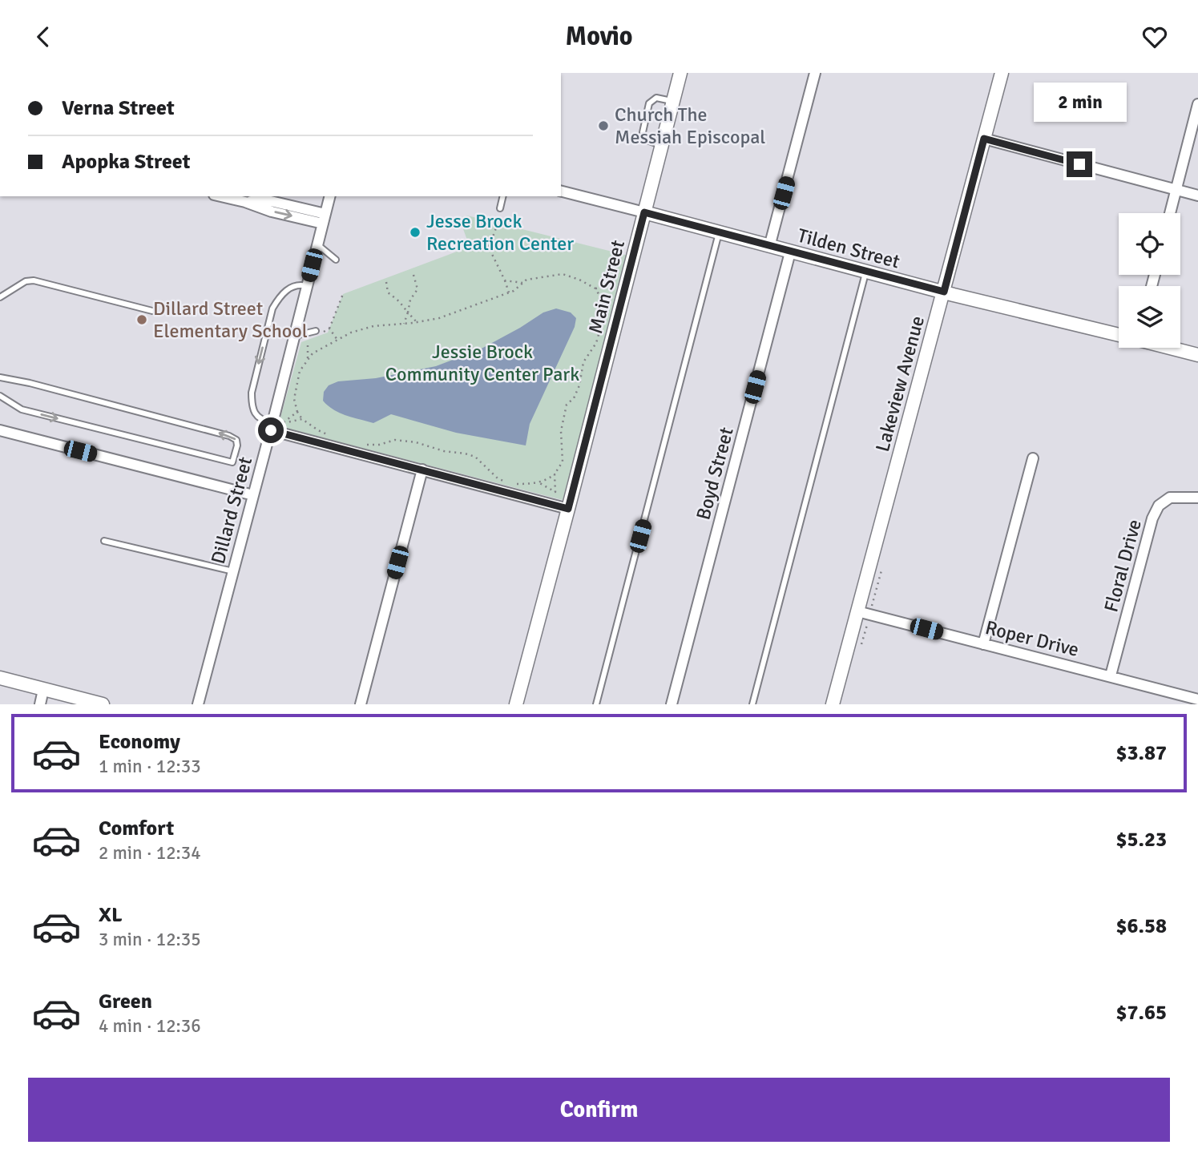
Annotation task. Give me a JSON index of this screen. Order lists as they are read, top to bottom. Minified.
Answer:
{"streets":{"street":["Tilden Street","Main Street","Lakeview Avenue","Boyd Street","Dillard Street","Floral Drive","Roper Drive"]},"crossings":[["Tilden Street","Main Street"],["Tilden Street","Lakeview Avenue"],["Tilden Street","Boyd Street"],["Lakeview Avenue","Roper Drive"],["Floral Drive","Roper Drive"]],"parks":["Jessie Brock Community Center Park"],"places":["Church The Messiah Episcopal","Jesse Brock Recreation Center","Dillard Street Elementary School"],"page":{"header":"Movio","banner":["Verna Street","Apopka Street"],"bubble":"2 min","list":[{"name":"Economy","note":"1 min · 12:33","value":"$3.87"},{"name":"Comfort","note":"2 min · 12:34","value":"$5.23"},{"name":"XL","note":"3 min · 12:35","value":"$6.58"},{"name":"Green","note":"4 min · 12:36","value":"$7.65"}],"buttons":"Confirm"}}
